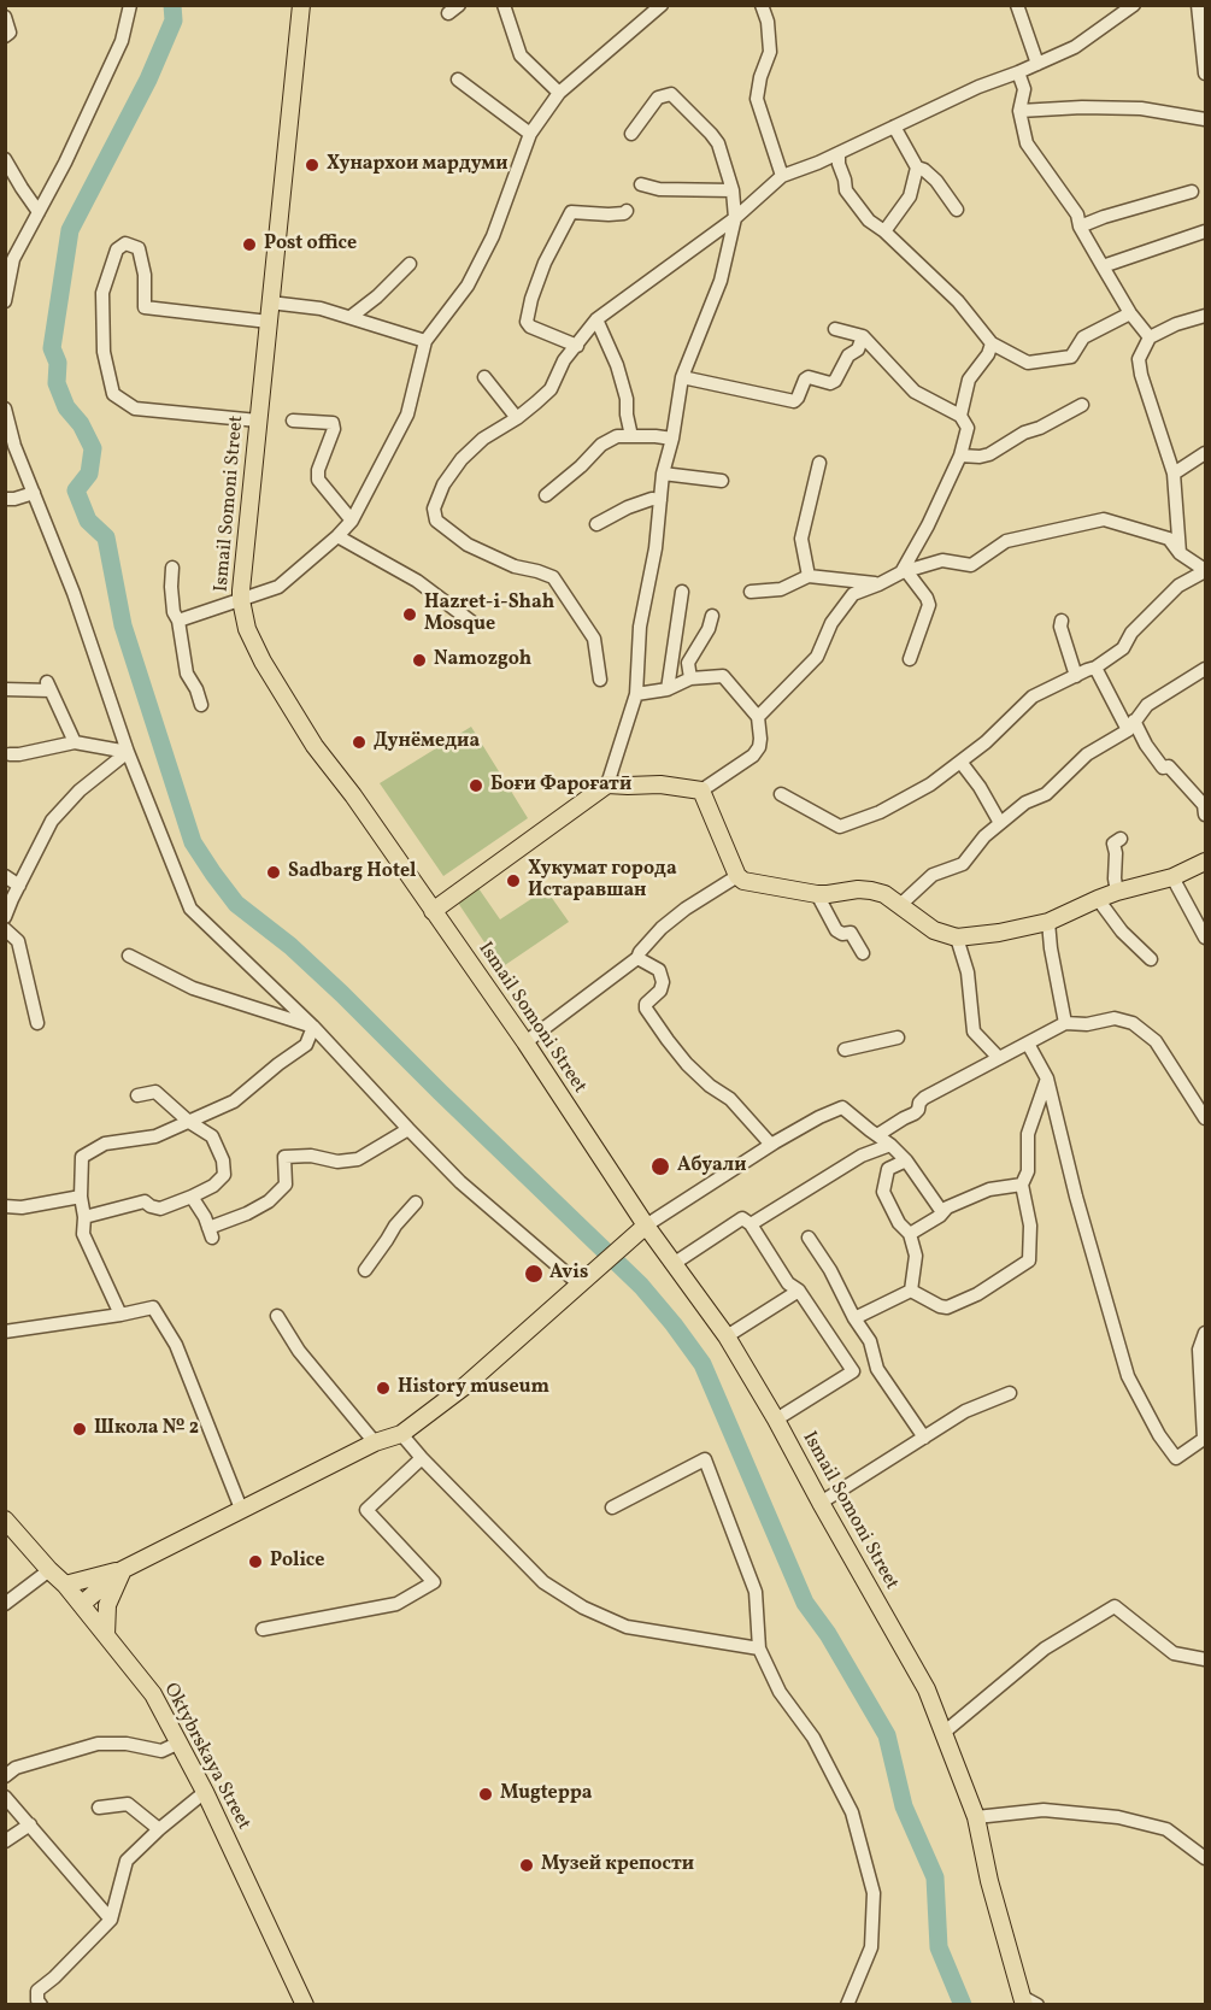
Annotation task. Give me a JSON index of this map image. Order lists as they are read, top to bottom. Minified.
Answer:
{"streets":{"main road":["Ismail Somoni Street","Oktybrskaya Street"]},"places":["Хунархои мардуми","Post office","Hazret-i-Shah Mosque","Namozgoh","Дунёмедиа","Боғи Фароғатӣ","Sadbarg Hotel","Хукумат города Истаравшан","Абуали","Avis","History museum","Школа № 2","Police","Mugteppa","Музей крепости"]}
